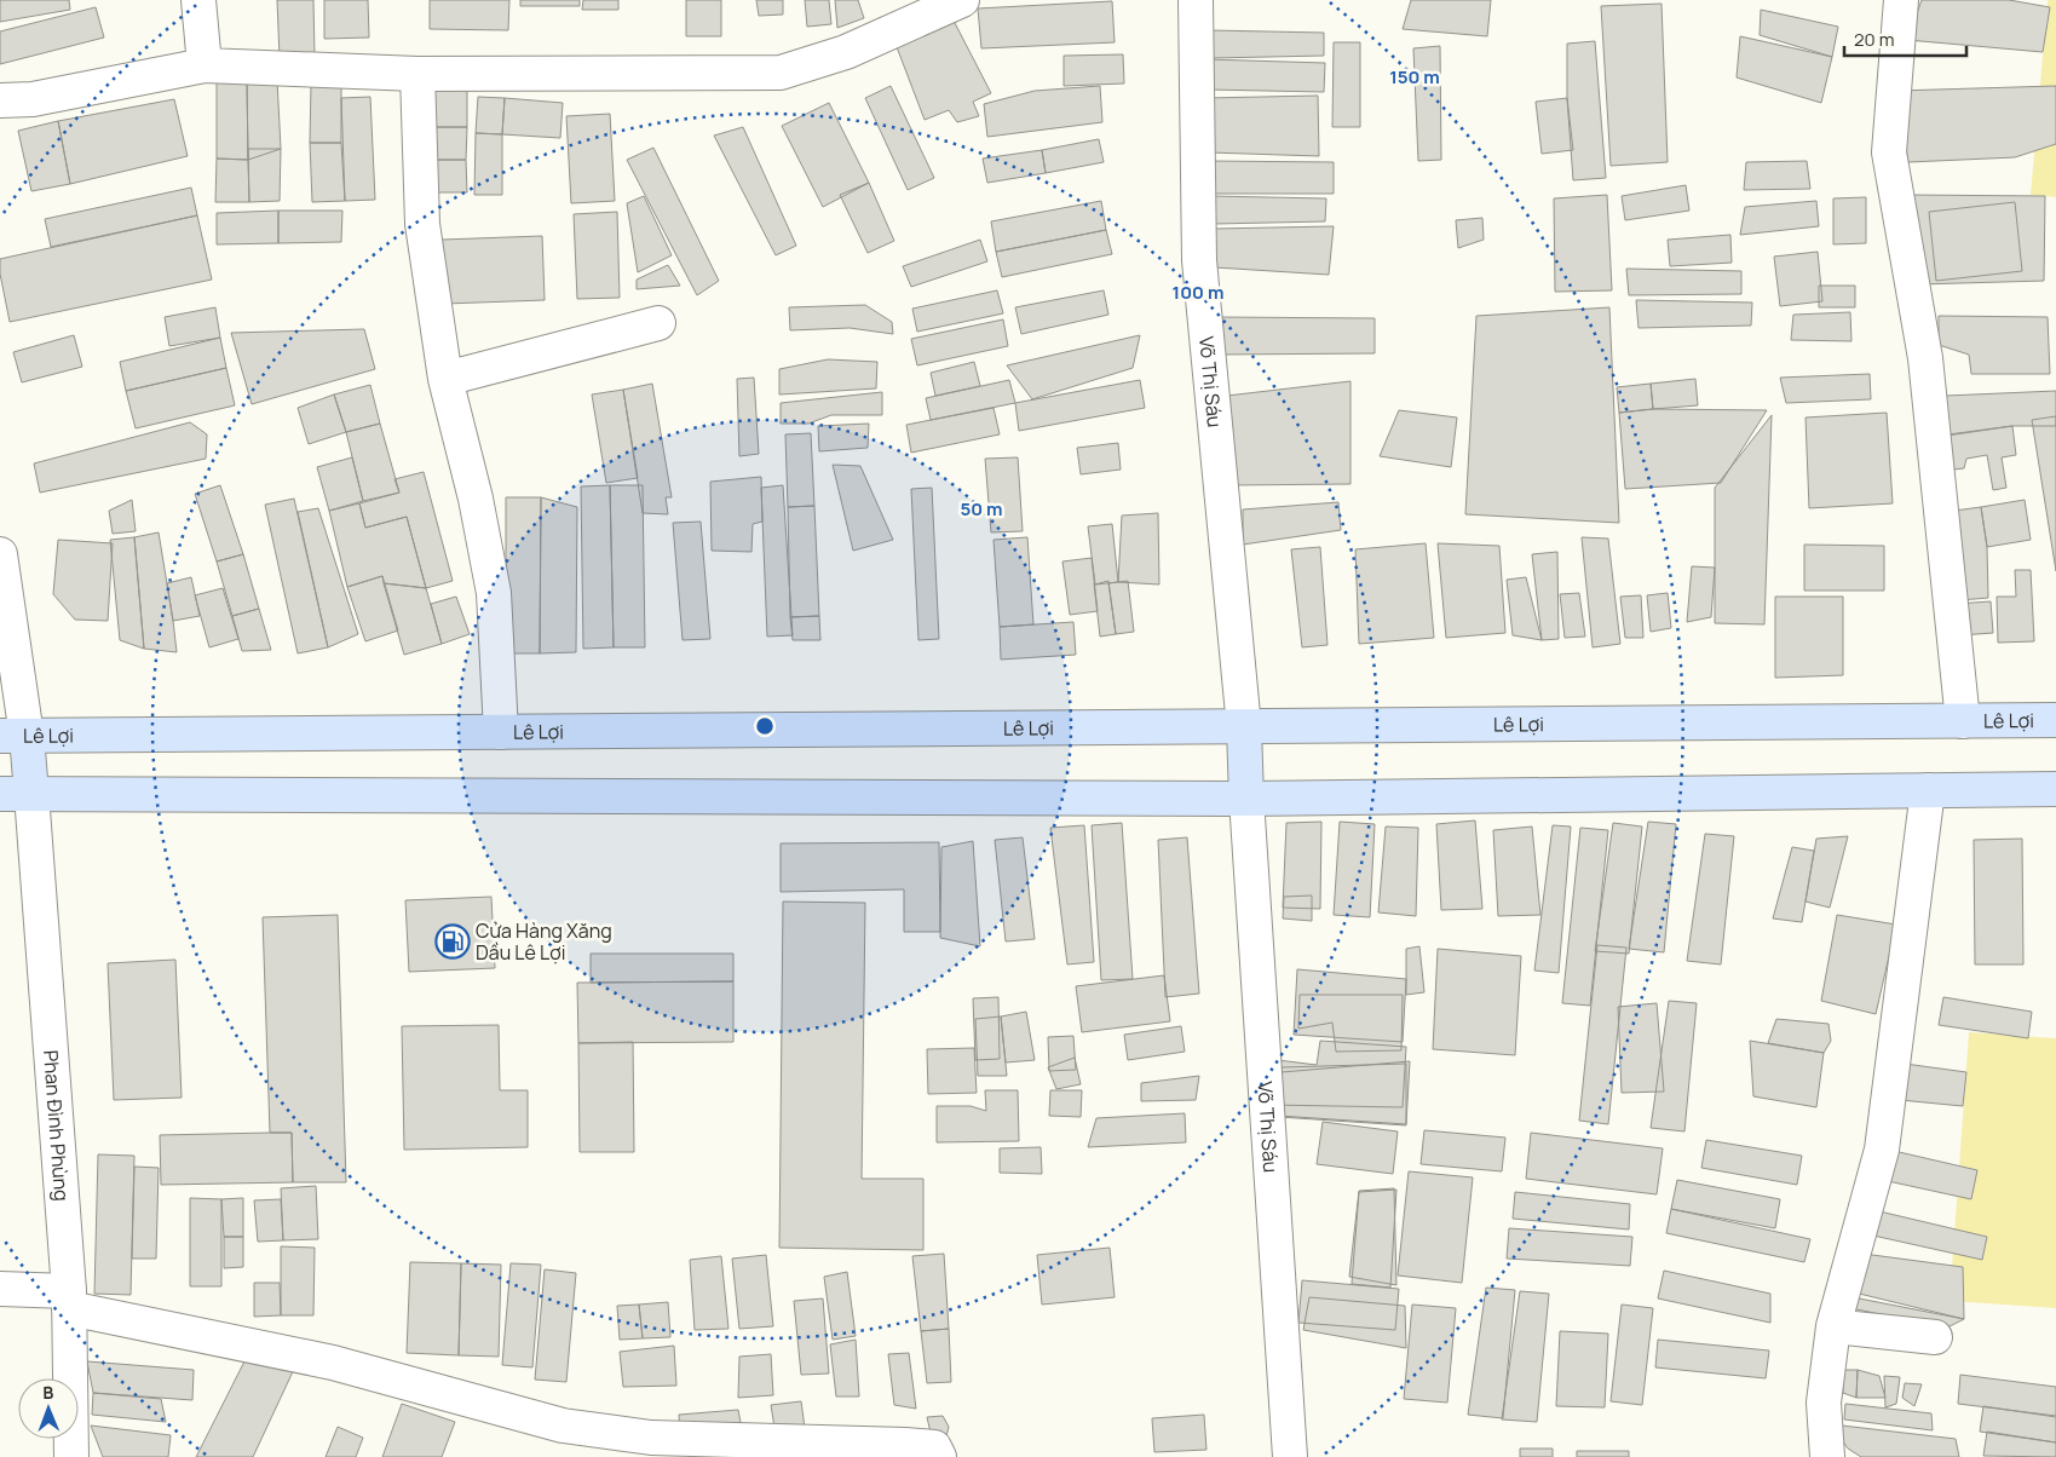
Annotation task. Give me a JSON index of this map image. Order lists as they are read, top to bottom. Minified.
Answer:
{"streets":{"main road":["Lê Lợi"],"street":["Võ Thị Sáu","Phan Đình Phùng"]},"crossings":[["Võ Thị Sáu","Lê Lợi"]],"places":{"fuel station":["Cửa Hàng Xăng Dầu Lê Lợi"]},"scale_bar":"20 m","north":"top","rings":["150 m","100 m","50 m"]}
